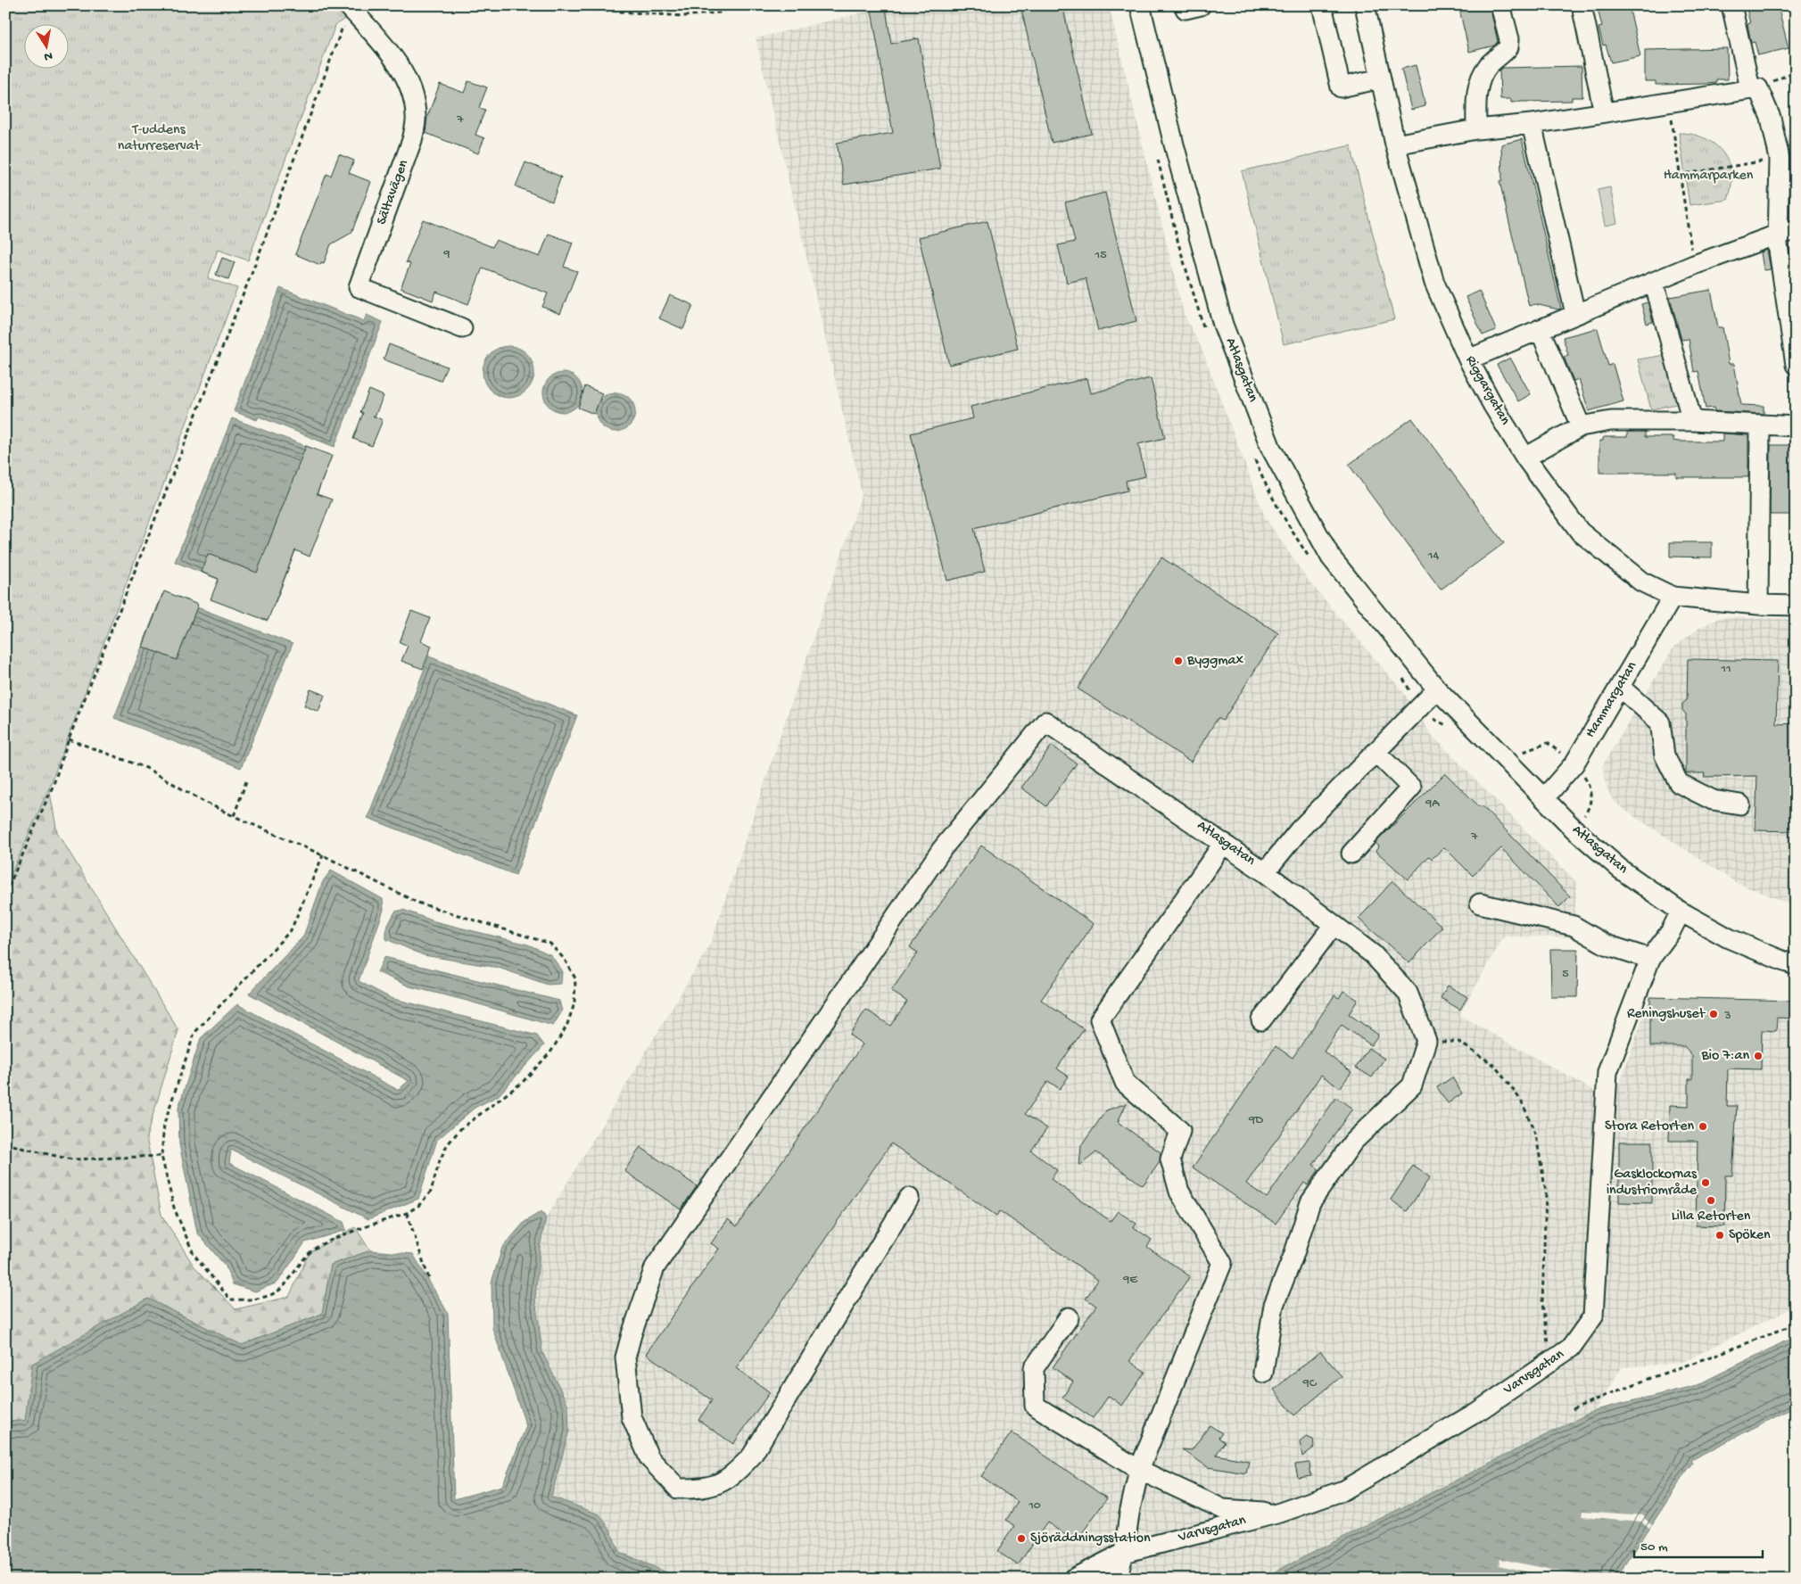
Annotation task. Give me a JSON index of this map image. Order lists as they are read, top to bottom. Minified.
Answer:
{"streets":{"street":["Sältavägen","Atlasgatan","Riggargatan","Hammargatan","Varvsgatan"]},"crossings":[["Atlasgatan","Hammargatan"],["Atlasgatan","Varvsgatan"],["Riggargatan","Hammargatan"]],"parks":["T-uddens naturreservat","Hammarparken"],"places":["Byggmax","Reningshuset","Bio 7:an","Stora Retorten","Gasklockornas industriområde","Lilla Retorten","Spöken","Sjöräddningsstation"],"house_numbers":["7","9","15","14","11","9A","7","5","3","9D","9E","9C","10"],"scale_bar":"50 m","north":"bottom"}
